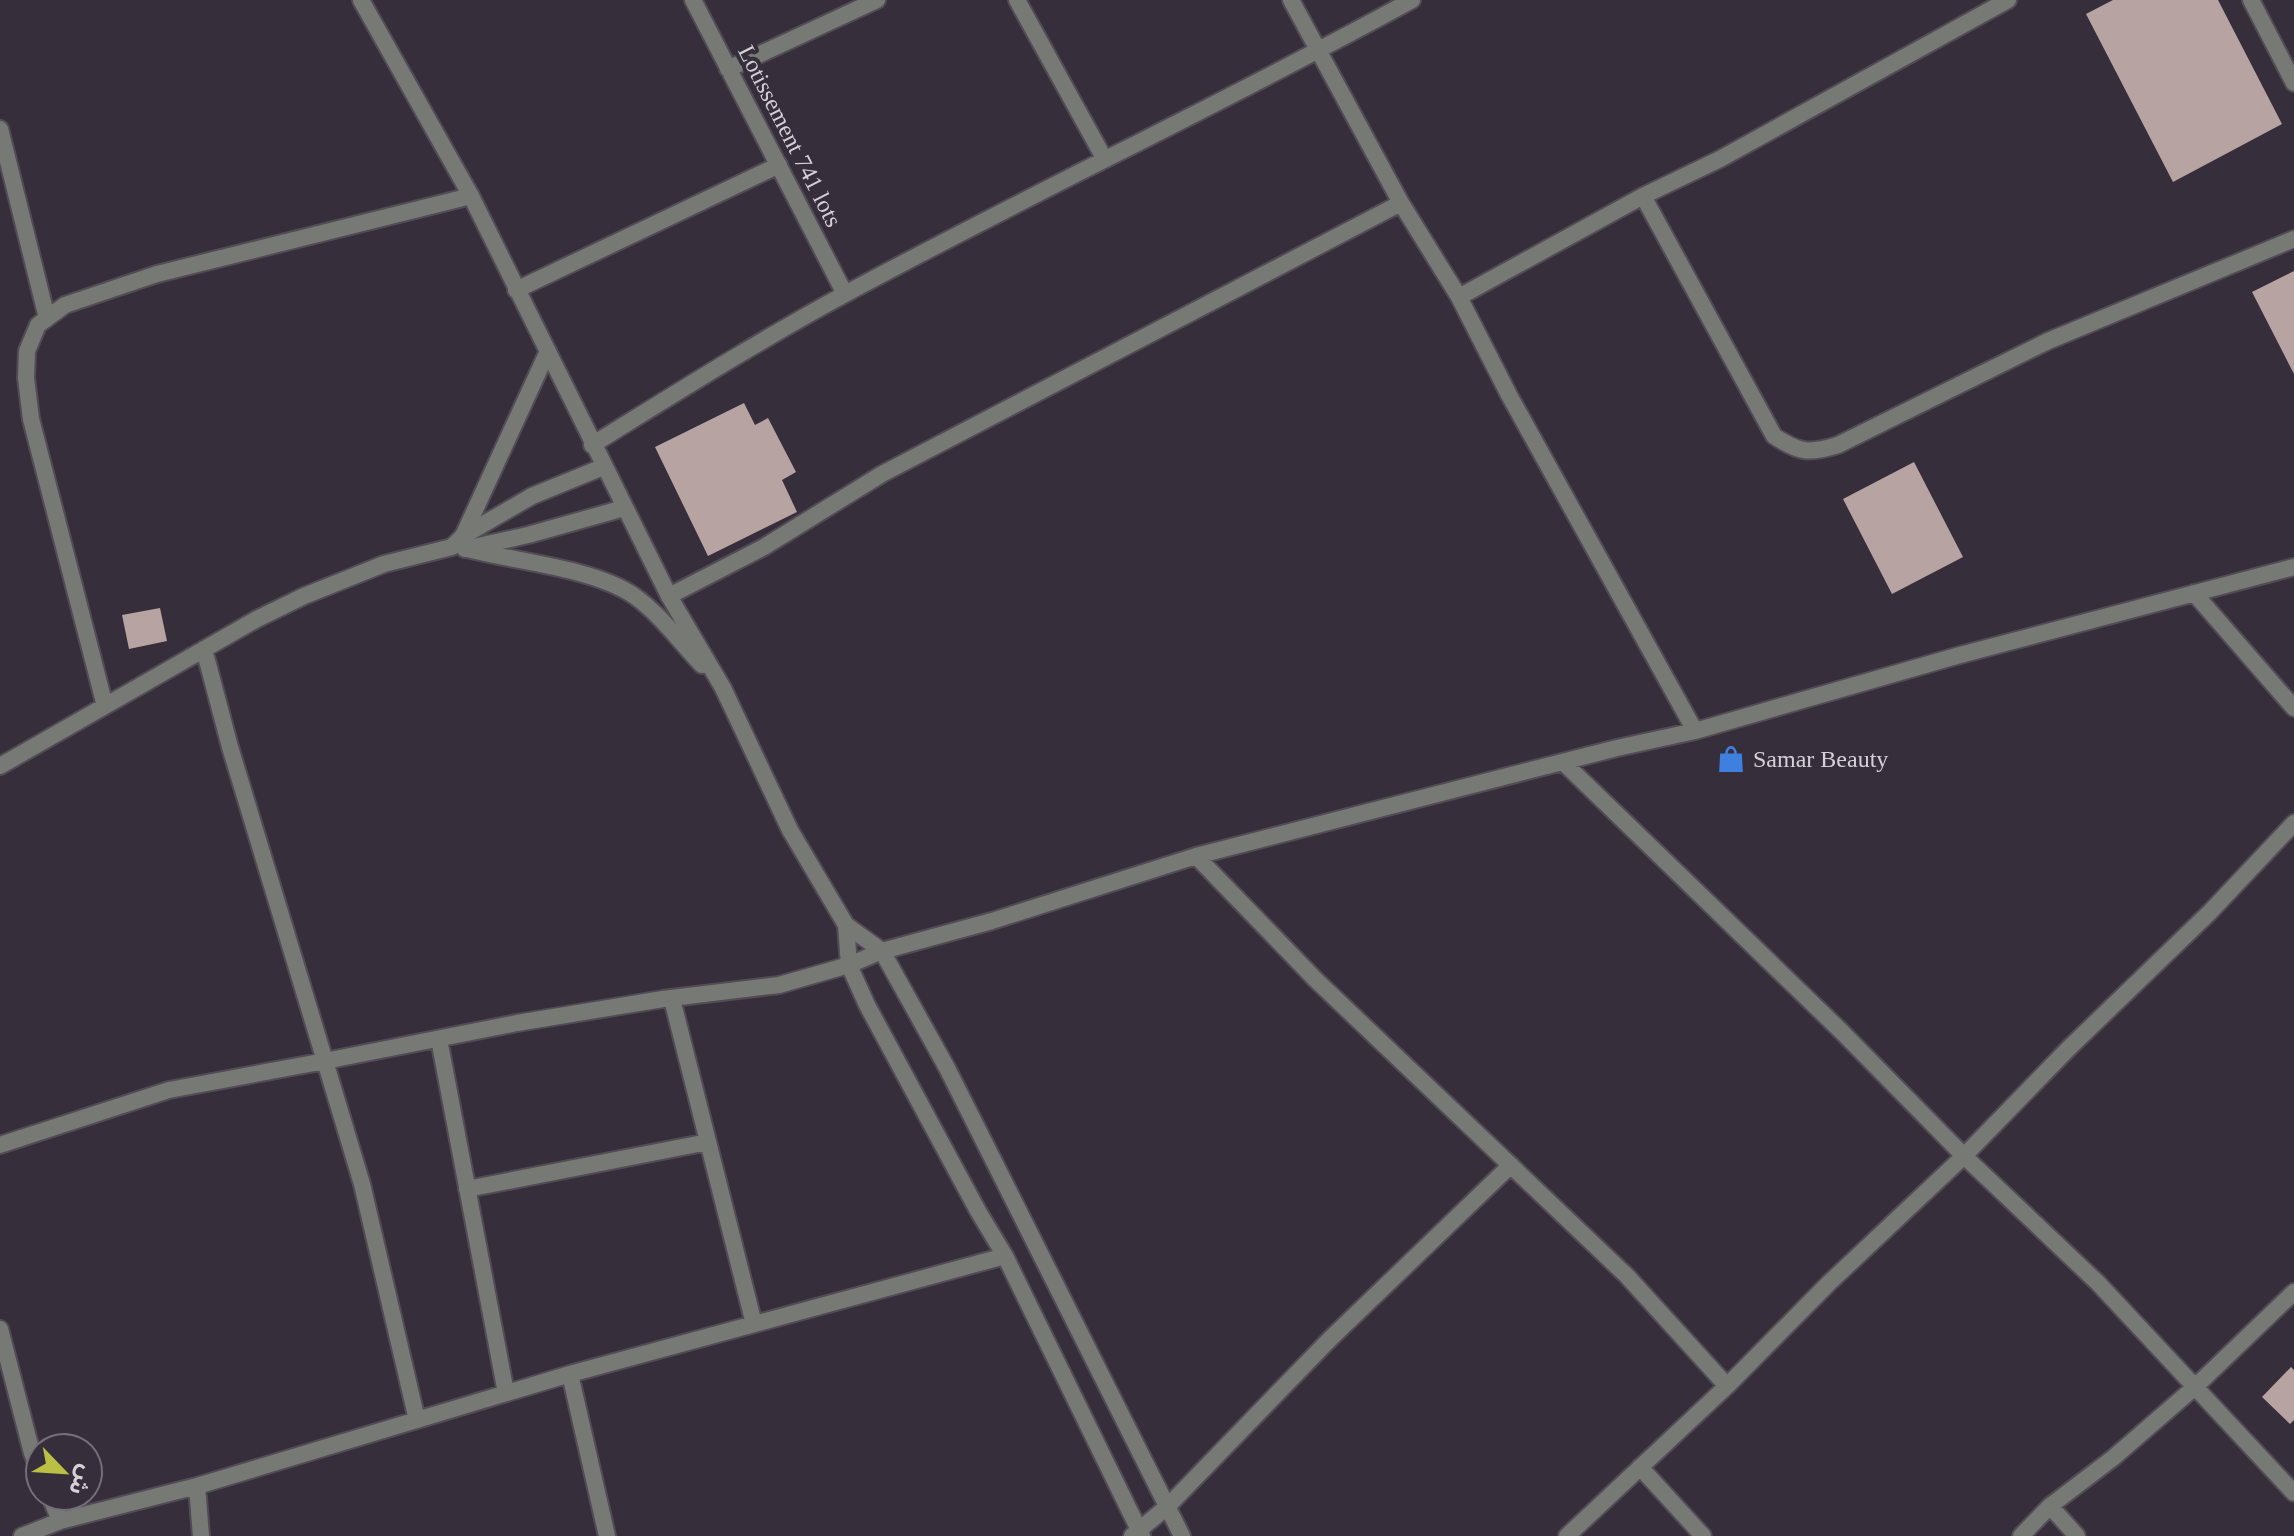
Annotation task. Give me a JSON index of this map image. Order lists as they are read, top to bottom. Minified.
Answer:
{"streets":{"street":["Lotissement 741 lots"]},"places":{"shop":["Samar Beauty"]},"north":"bottom right"}
